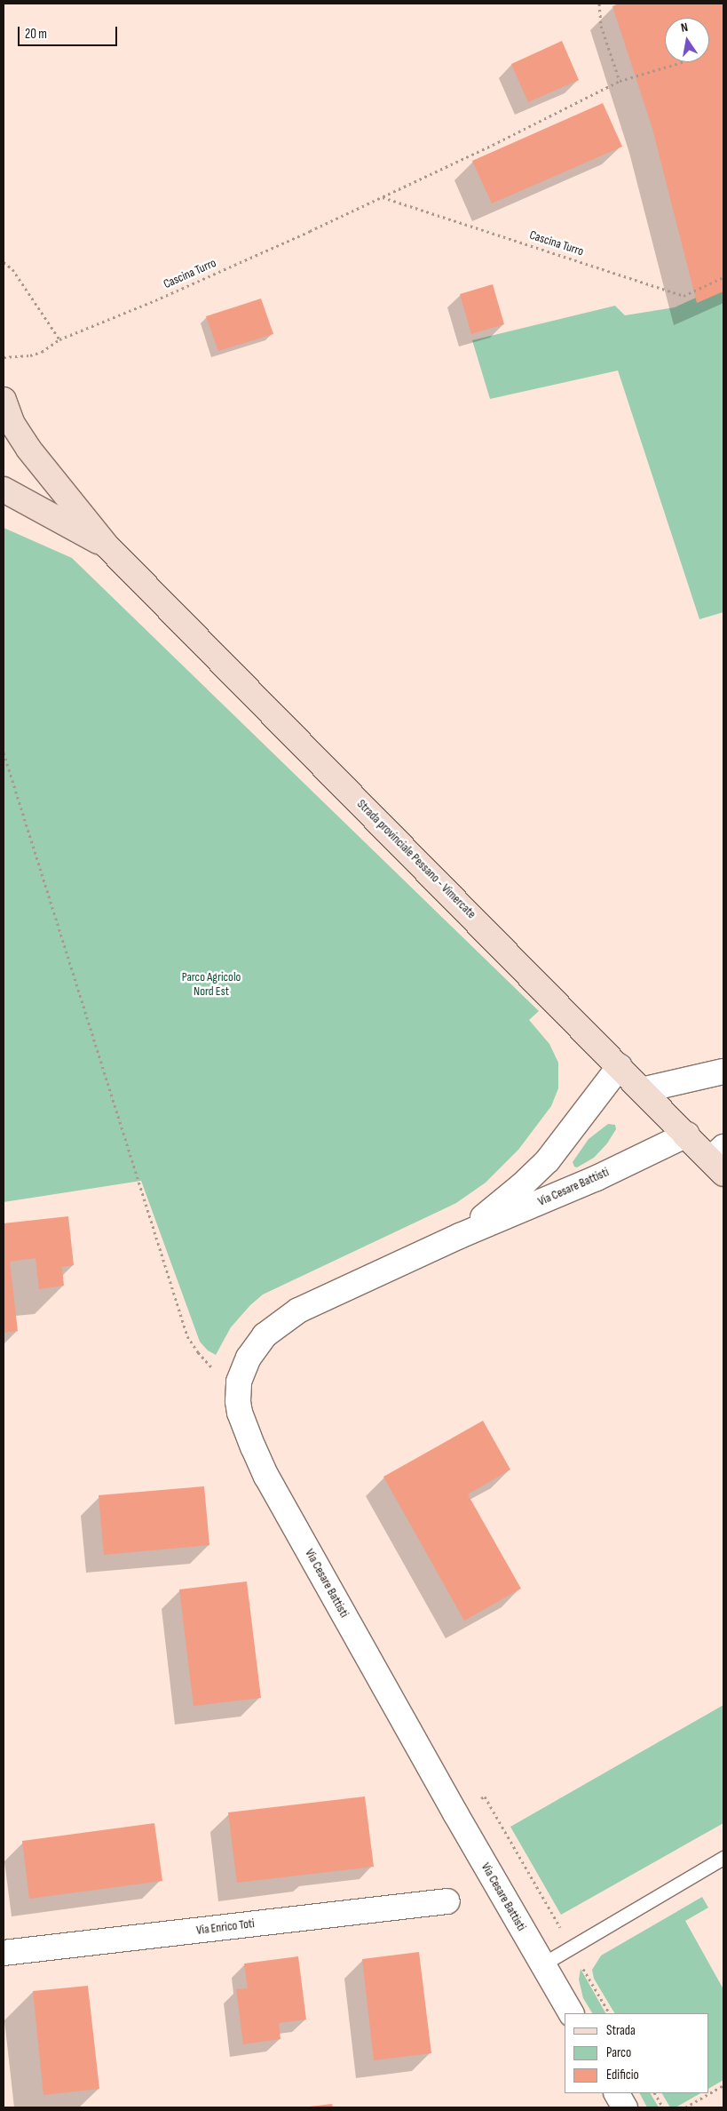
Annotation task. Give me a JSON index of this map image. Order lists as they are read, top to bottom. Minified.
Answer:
{"streets":{"street":["Strada provinciale Pessano - Vimercate","Via Cesare Battisti","Via Enrico Toti"],"path":["Cascina Turro"]},"crossings":[["Strada provinciale Pessano - Vimercate","Via Cesare Battisti"]],"parks":["Parco Agricolo Nord Est"],"legend":["Strada","Parco","Edificio"],"scale_bar":"20 m","north":"top"}
